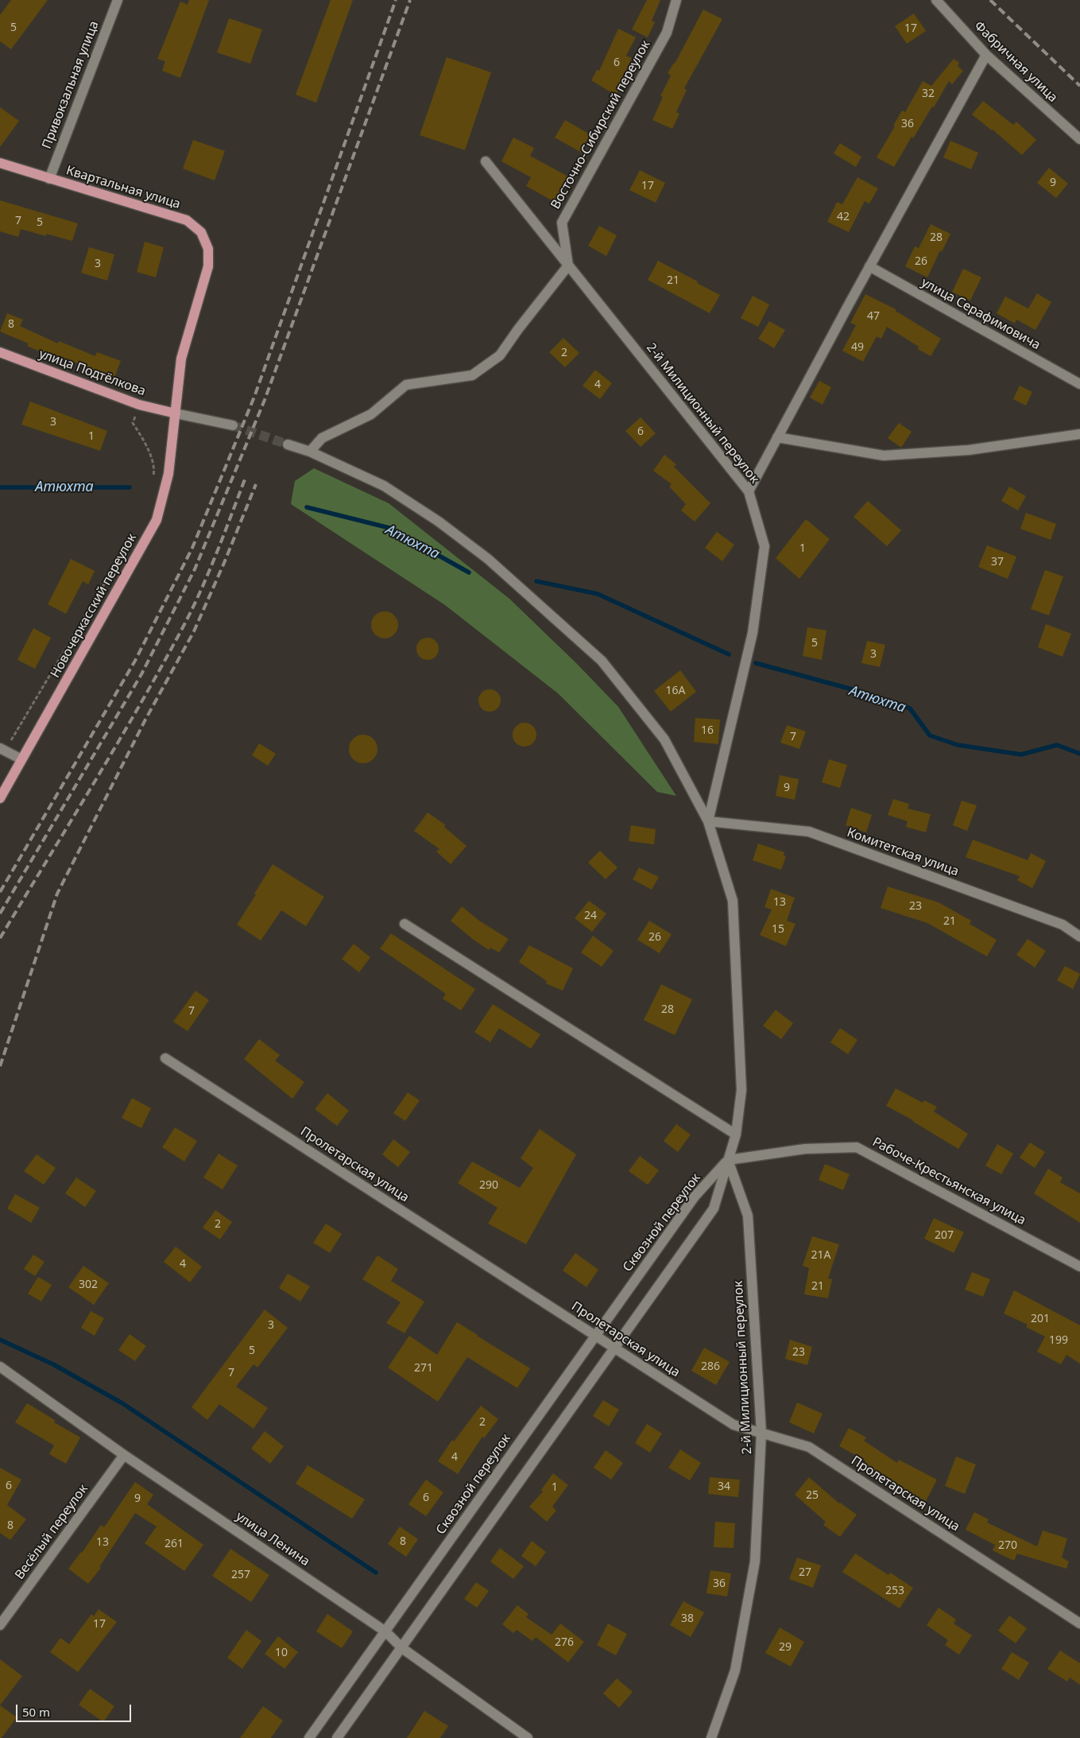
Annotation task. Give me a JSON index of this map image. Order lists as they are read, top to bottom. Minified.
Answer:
{"streets":{"main road":["Квартальная улица","улица Подтёлкова","Новочеркасский переулок"],"street":["Фабричная улица","Привокзальная улица","Восточно-Сибирский переулок","улица Серафимовича","2-й Милиционный переулок","Комитетская улица","Пролетарская улица","Рабоче-Крестьянская улица","Сквозной переулок","Весёлый переулок","улица Ленина"]},"crossings":[["Привокзальная улица","Квартальная улица"],["Восточно-Сибирский переулок","2-й Милиционный переулок"],["Квартальная улица","улица Подтёлкова"],["Квартальная улица","Новочеркасский переулок"],["улица Подтёлкова","Новочеркасский переулок"],["2-й Милиционный переулок","Комитетская улица"],["2-й Милиционный переулок","Пролетарская улица"],["2-й Милиционный переулок","Рабоче-Крестьянская улица"],["2-й Милиционный переулок","Сквозной переулок"],["Пролетарская улица","Сквозной переулок"],["Рабоче-Крестьянская улица","Сквозной переулок"],["Сквозной переулок","улица Ленина"],["Весёлый переулок","улица Ленина"]],"water":["Атюхта"],"house_numbers":["5","17","6","32","36","9","17","42","7","5","28","26","3","21","47","8","49","2","4","3","6","1","1","37","5","3","16А","16","7","9","13","23","24","21","15","26","28","7","290","2","207","21А","4","302","21","201","3","199","5","23","286","271","7","2","4","6","34","1","25","6","9","8","8","13","261","270","27","257","36","253","38","17","276","29","10"],"scale_bar":"50 m"}
